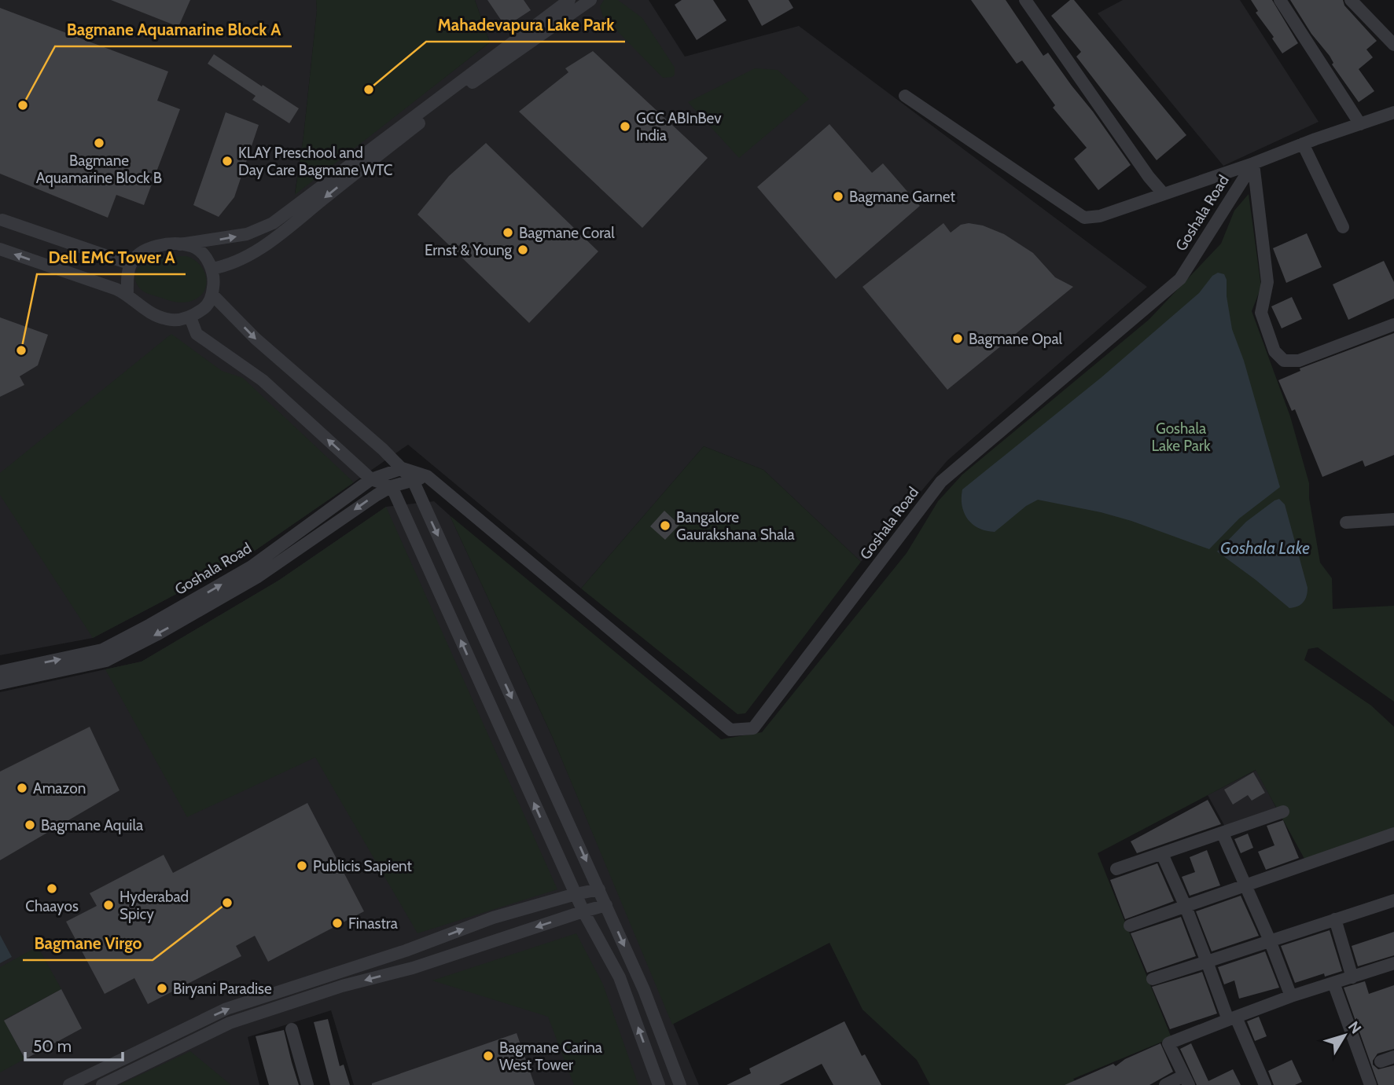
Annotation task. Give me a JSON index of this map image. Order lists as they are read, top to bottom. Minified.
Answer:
{"streets":{"street":["Goshala Road"]},"water":["Goshala Lake"],"parks":["Goshala Lake Park"],"places":["Mahadevapura Lake Park","Bagmane Aquamarine Block A","GCC ABInBev India","Bagmane Aquamarine Block B","KLAY Preschool and Day Care Bagmane WTC","Bagmane Garnet","Bagmane Coral","Ernst & Young","Bagmane Opal","Dell EMC Tower A","Bangalore Gaurakshana Shala","Amazon","Bagmane Aquila","Publicis Sapient","Chaayos","Bagmane Virgo","Hyderabad Spicy","Finastra","Biryani Paradise","Bagmane Carina West Tower"],"scale_bar":"50 m","north":"top right"}
